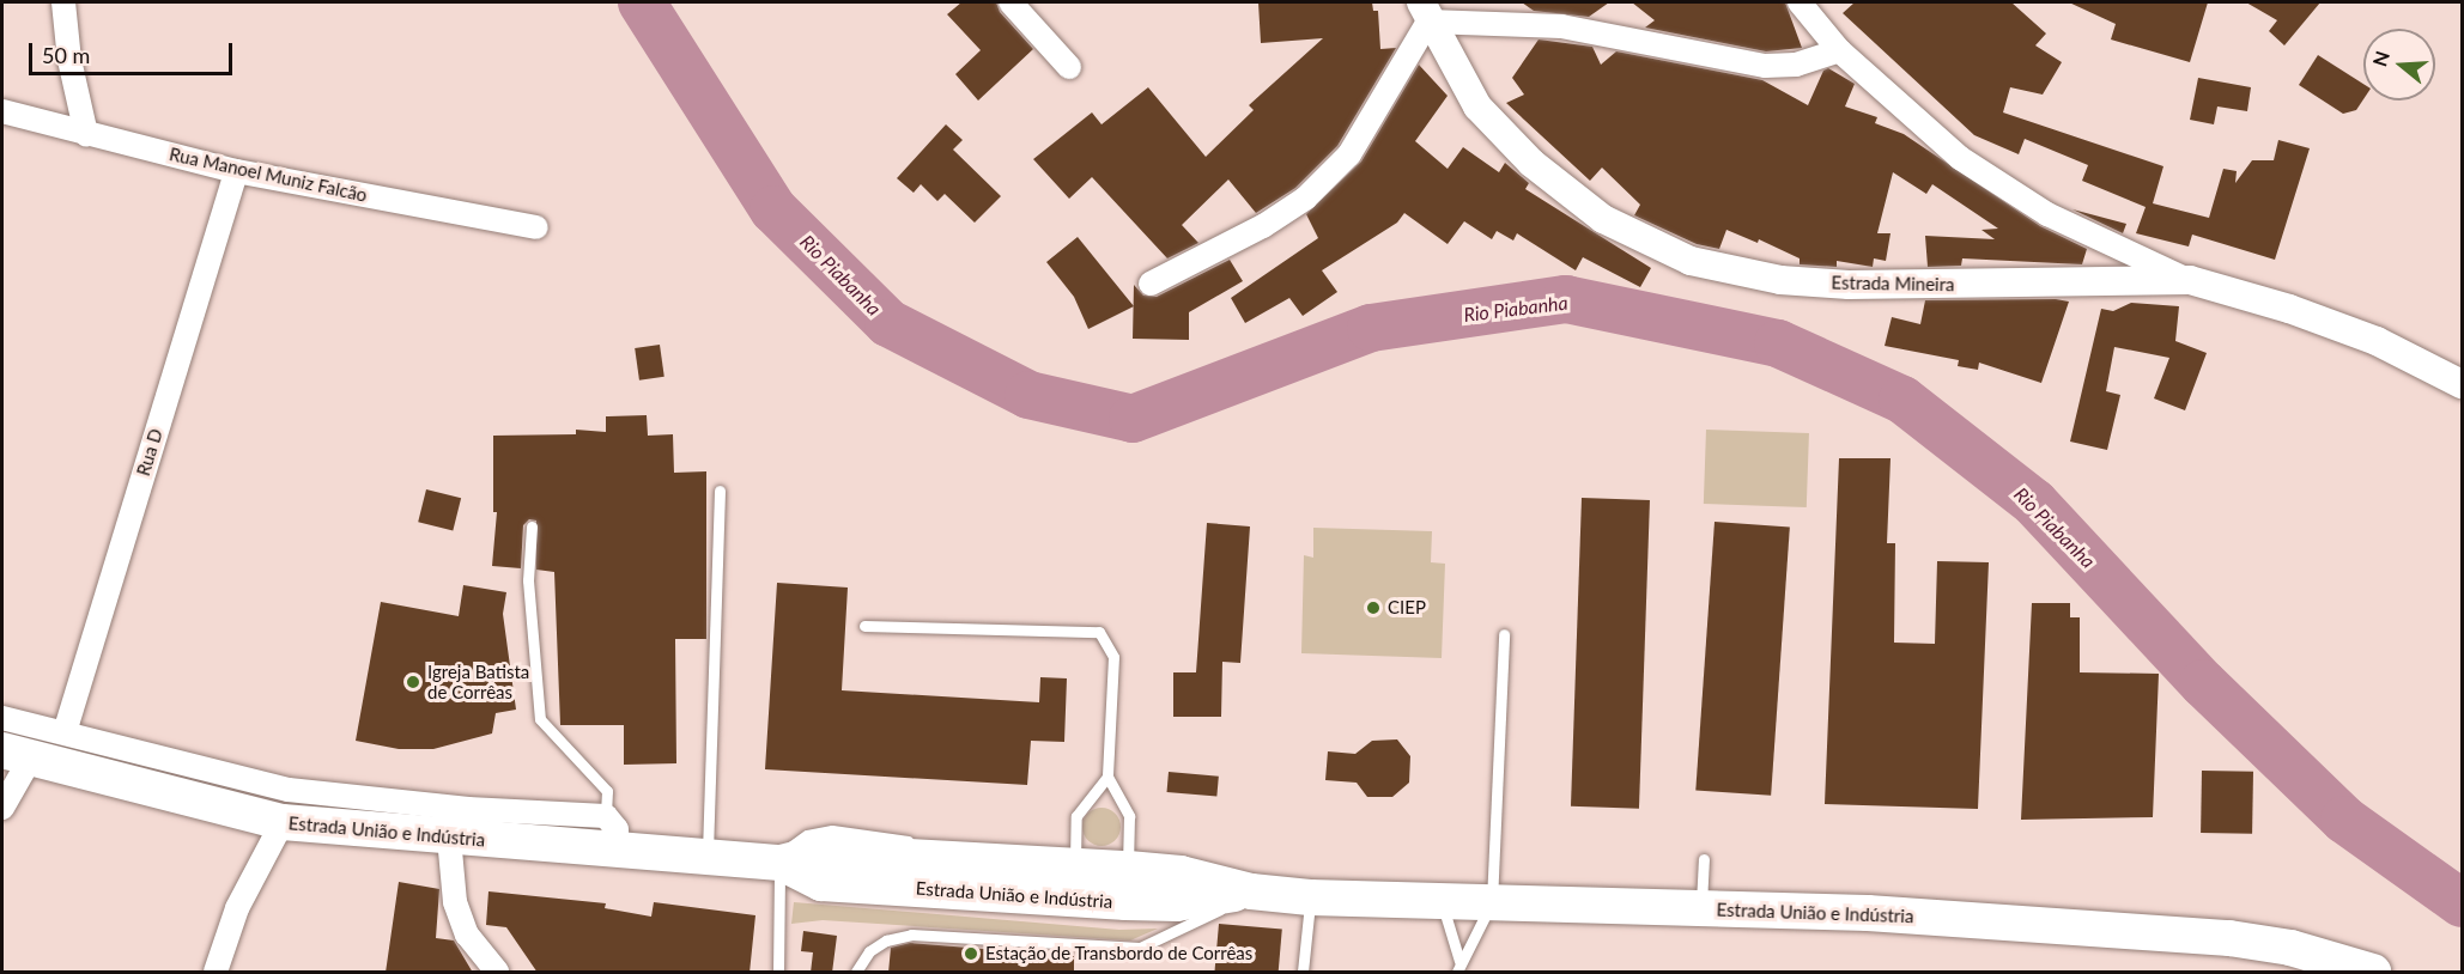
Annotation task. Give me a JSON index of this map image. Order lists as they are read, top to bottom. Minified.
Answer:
{"streets":{"main road":["Estrada União e Indústria"],"street":["Rua Manoel Muniz Falcão","Estrada Mineira","Rua D"]},"crossings":[["Rua Manoel Muniz Falcão","Rua D"]],"water":["Rio Piabanha"],"places":["CIEP","Igreja Batista de Corrêas","Estação de Transbordo de Corrêas"],"scale_bar":"50 m","north":"left"}
